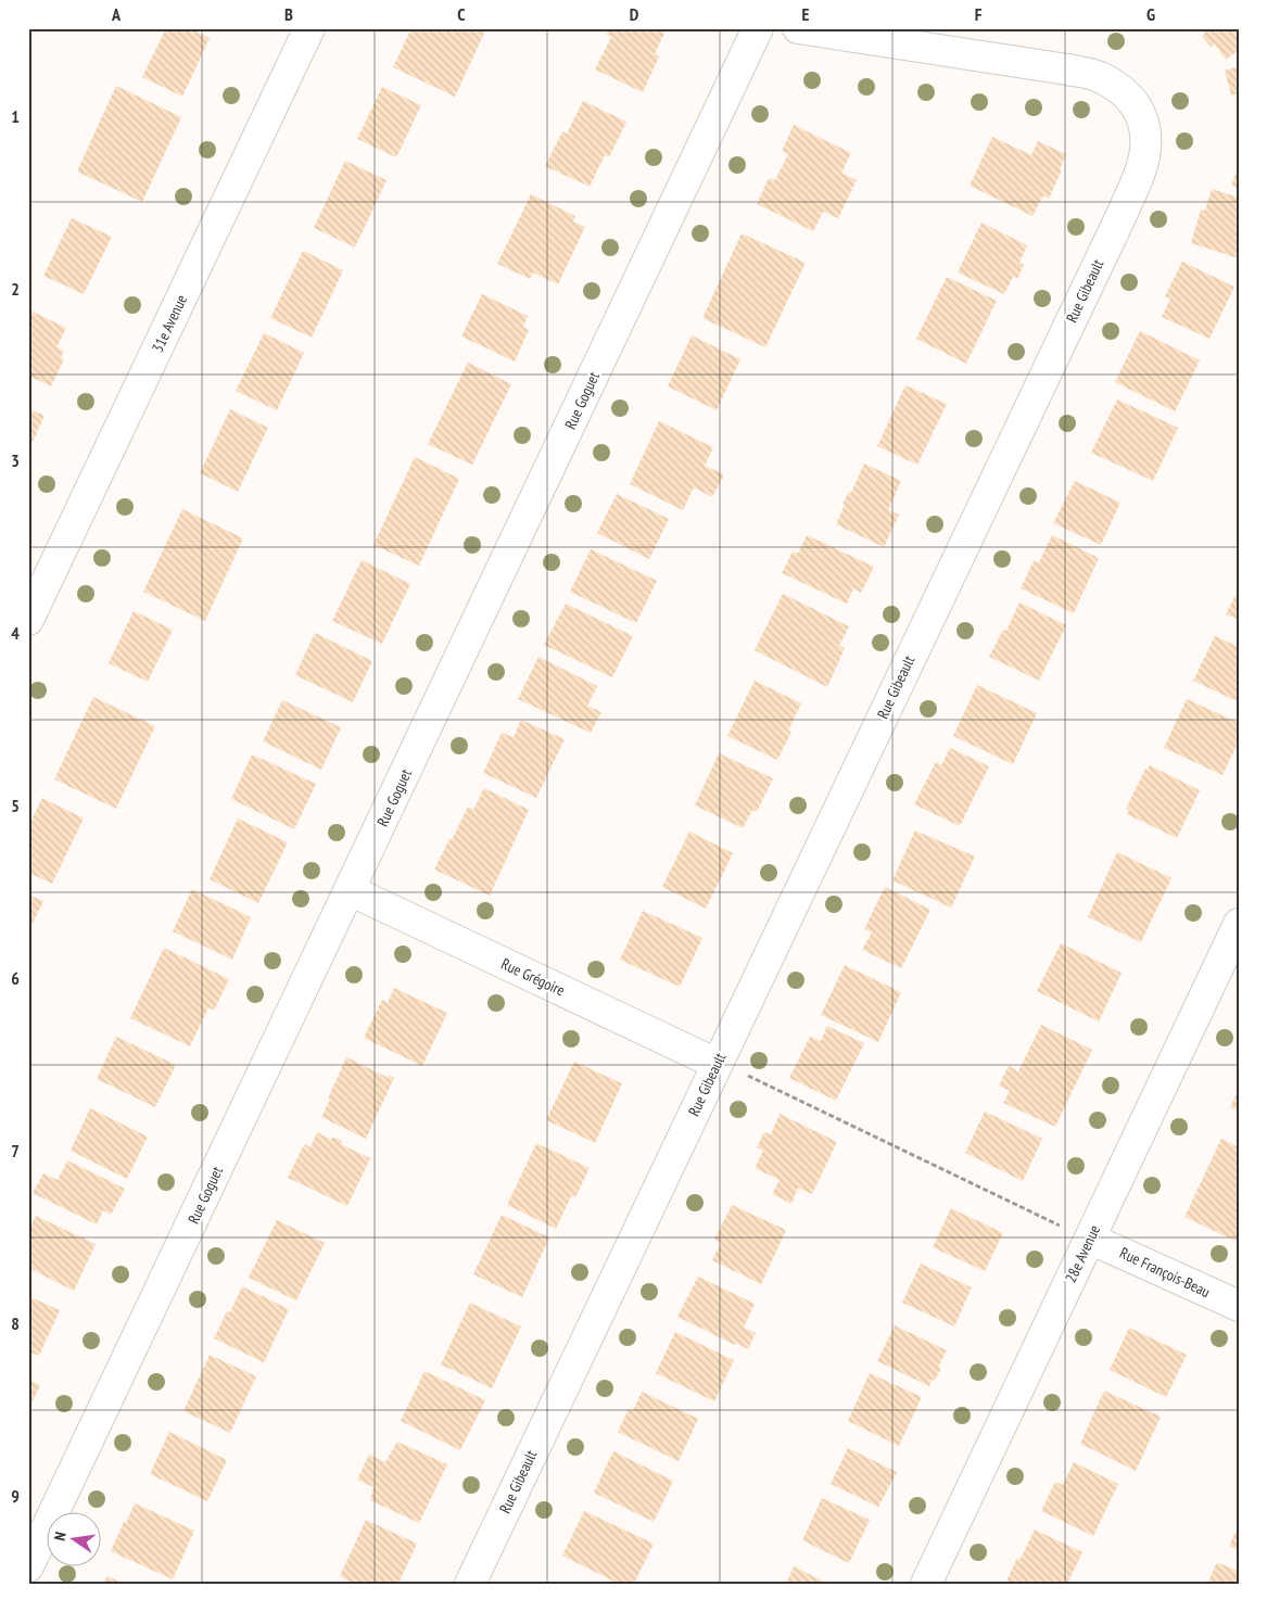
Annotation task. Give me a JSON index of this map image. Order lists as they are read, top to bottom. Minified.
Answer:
{"streets":{"street":["Rue Gibeault","31e Avenue","Rue Goguet","Rue Grégoire","28e Avenue","Rue François-Beau"]},"crossings":[["Rue Gibeault","Rue Grégoire"],["Rue Goguet","Rue Grégoire"],["28e Avenue","Rue François-Beau"]],"north":"left","grid":{"columns":["A","B","C","D","E","F","G"],"rows":["1","2","3","4","5","6","7","8","9"]}}
